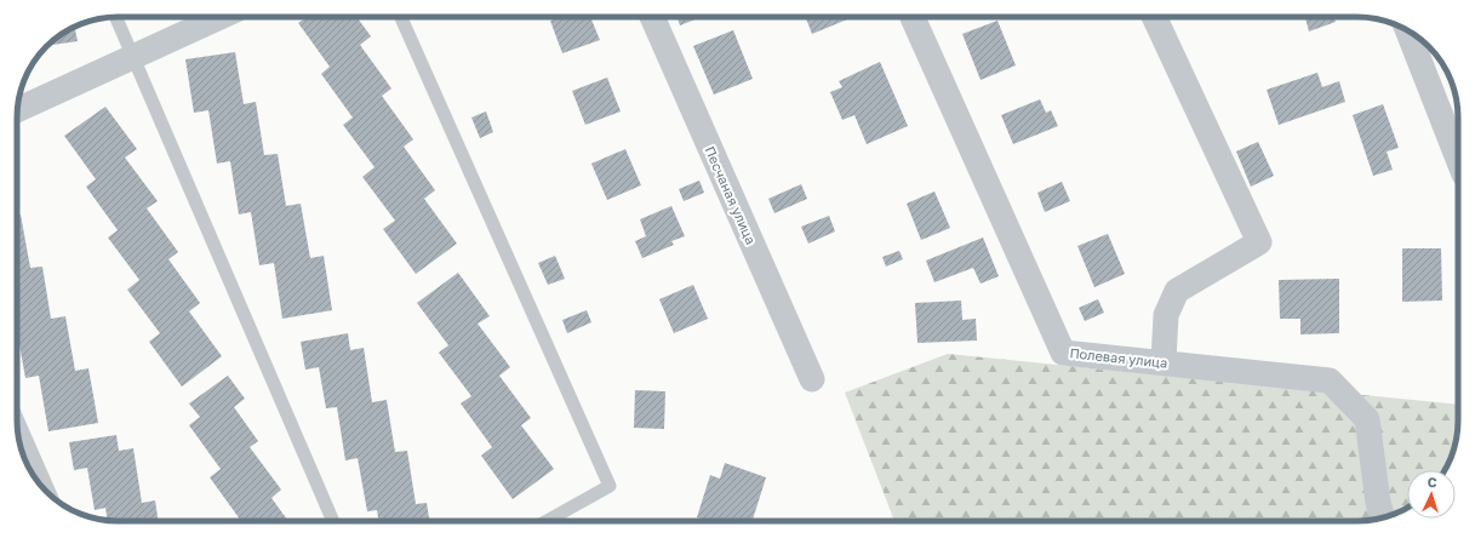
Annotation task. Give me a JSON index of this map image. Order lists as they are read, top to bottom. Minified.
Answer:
{"streets":{"street":["Песчаная улица","Полевая улица"]},"north":"top"}
